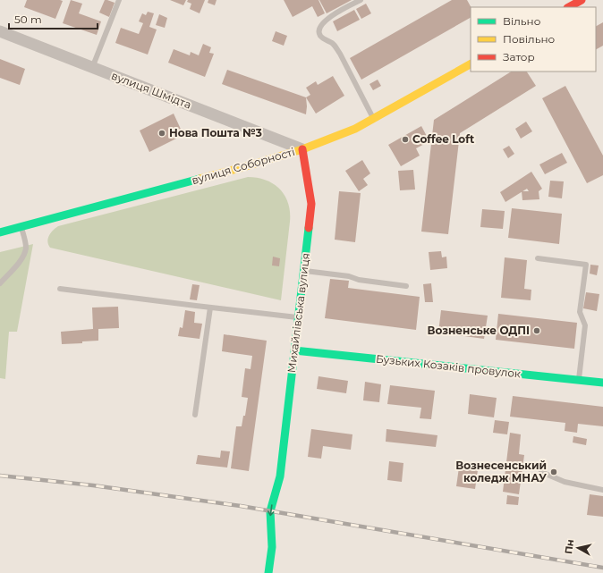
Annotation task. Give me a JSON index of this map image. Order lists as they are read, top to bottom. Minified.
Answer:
{"streets":{"main road":["вулиця Соборності","Михайлівська вулиця","Бузьких Козаків провулок"],"street":["вулиця Шмідта"]},"crossings":[["вулиця Шмідта","вулиця Соборності"],["вулиця Шмідта","Михайлівська вулиця"],["вулиця Соборності","Михайлівська вулиця"],["Михайлівська вулиця","Бузьких Козаків провулок"]],"places":["Нова Пошта №3","Coffee Loft","Возненське ОДПІ","Вознесенський коледж МНАУ"],"legend":["Вільно","Повільно","Затор"],"scale_bar":"50 m","north":"left"}
